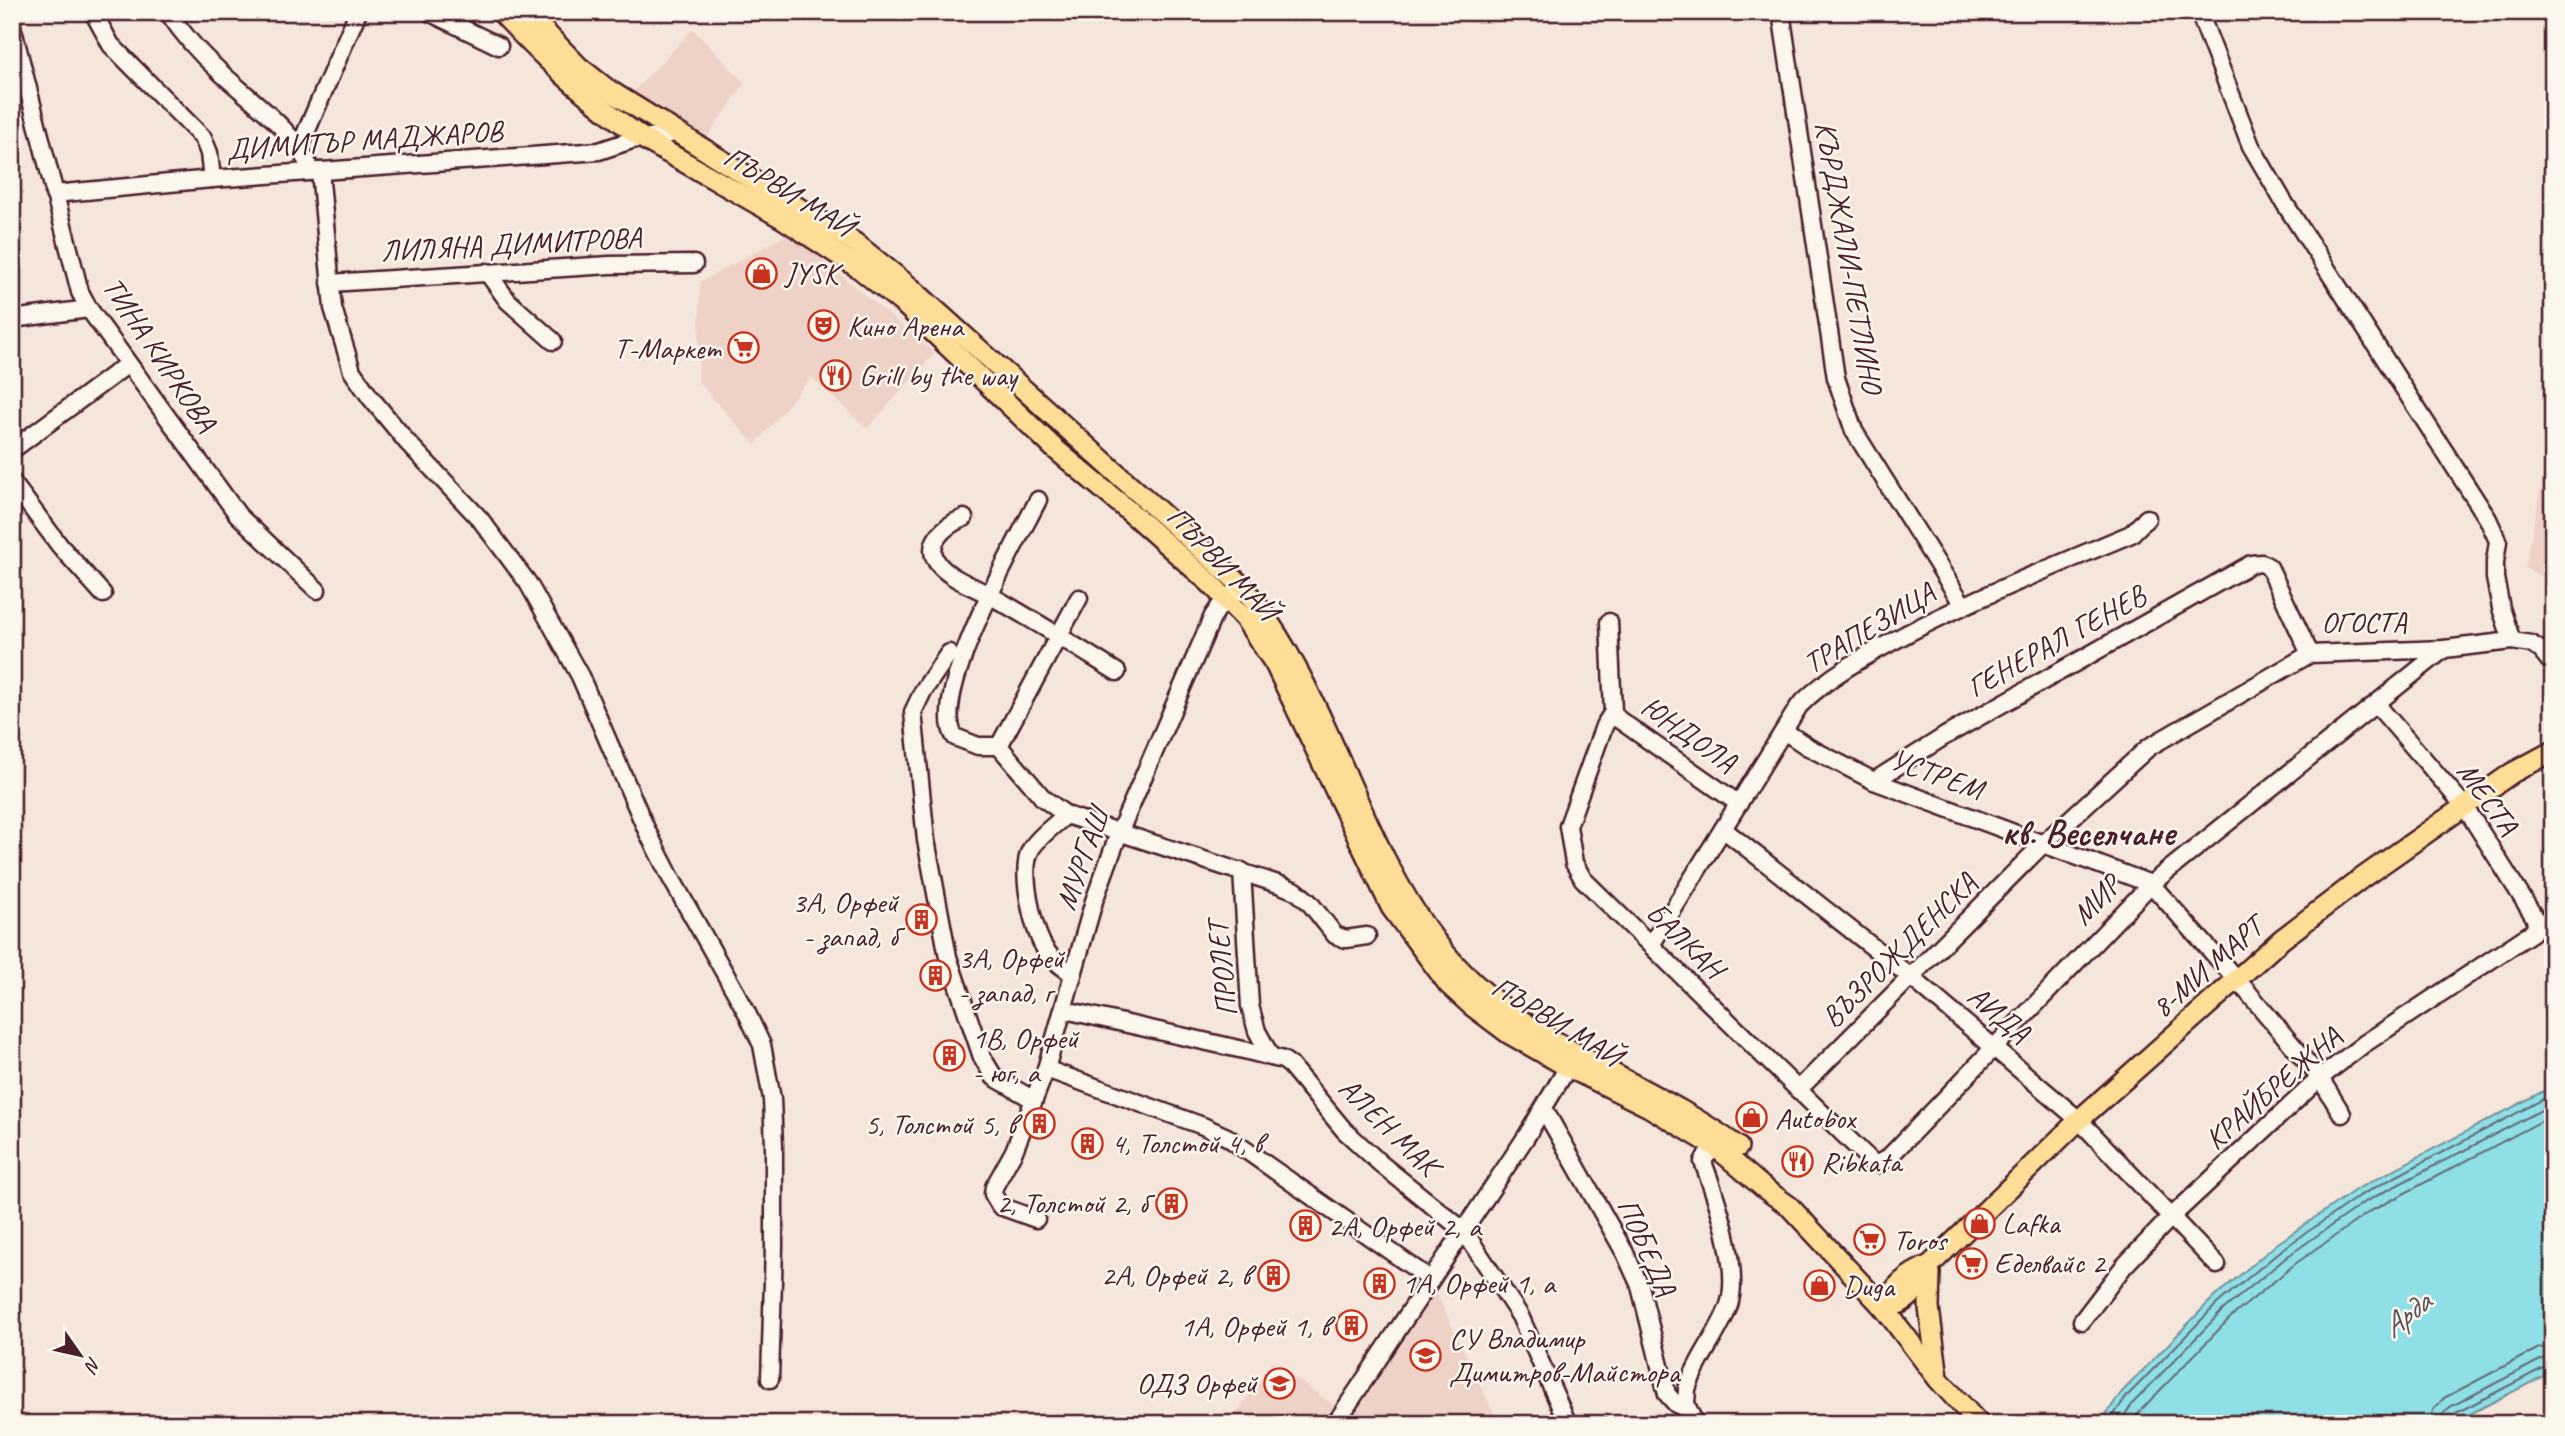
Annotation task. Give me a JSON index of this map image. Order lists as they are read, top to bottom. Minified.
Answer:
{"streets":{"main road":["ПЪРВИ МАЙ","8-МИ МАРТ"],"street":["ДИМИТЪР МАДЖАРОВ","ЛИЛЯНА ДИМИТРОВА","КЪРДЖАЛИ-ПЕТЛИНО","ТИНА КИРКОВА","ОГОСТА","ТРАПЕЗИЦА","ГЕНЕРАЛ ГЕНЕВ","ЮНДОЛА","УСТРЕМ","МЕСТА","МУРГАШ","МИР","БАЛКАН","ВЪЗРОЖДЕНСКА","ПРОЛЕТ","АИДА","КРАЙБРЕЖНА","АЛЕН МАК","ПОБЕДА"]},"crossings":[["ДИМИТЪР МАДЖАРОВ","ПЪРВИ МАЙ"],["ДИМИТЪР МАДЖАРОВ","ТИНА КИРКОВА"],["ПЪРВИ МАЙ","МУРГАШ"],["КЪРДЖАЛИ-ПЕТЛИНО","ТРАПЕЗИЦА"],["ОГОСТА","ГЕНЕРАЛ ГЕНЕВ"],["ОГОСТА","МИР"],["ОГОСТА","ВЪЗРОЖДЕНСКА"],["ТРАПЕЗИЦА","ЮНДОЛА"],["ТРАПЕЗИЦА","УСТРЕМ"],["ТРАПЕЗИЦА","БАЛКАН"],["ТРАПЕЗИЦА","АИДА"],["ГЕНЕРАЛ ГЕНЕВ","УСТРЕМ"],["ЮНДОЛА","БАЛКАН"],["УСТРЕМ","МИР"],["УСТРЕМ","ВЪЗРОЖДЕНСКА"],["УСТРЕМ","8-МИ МАРТ"],["УСТРЕМ","КРАЙБРЕЖНА"],["МЕСТА","МИР"],["МЕСТА","8-МИ МАРТ"],["МЕСТА","КРАЙБРЕЖНА"],["МУРГАШ","АЛЕН МАК"],["МИР","БАЛКАН"],["МИР","АИДА"],["БАЛКАН","ВЪЗРОЖДЕНСКА"],["ВЪЗРОЖДЕНСКА","АИДА"],["8-МИ МАРТ","АИДА"],["ПРОЛЕТ","АЛЕН МАК"],["АИДА","КРАЙБРЕЖНА"]],"districts":["кв. Веселчане"],"water":["Арда"],"places":{"shop":["JYSK","Autobox","Lafka","Duga"],"theatre":["Кино Арена"],"supermarket":["Т-Маркет","Toros","Еделвайс 2"],"restaurant":["Grill by the way","Ribkata"],"building":["3А, Орфей - запад, б","3А, Орфей - запад, г","1В, Орфей - юг, а","5, Толстой 5, в","4, Толстой 4, в","2, Толстой 2, б","2А, Орфей 2, а","2А, Орфей 2, в","1А, Орфей 1, а","1А, Орфей 1, в"],"school or university":["СУ Владимир Димитров-Майстора","ОДЗ Орфей"]},"north":"bottom right"}
